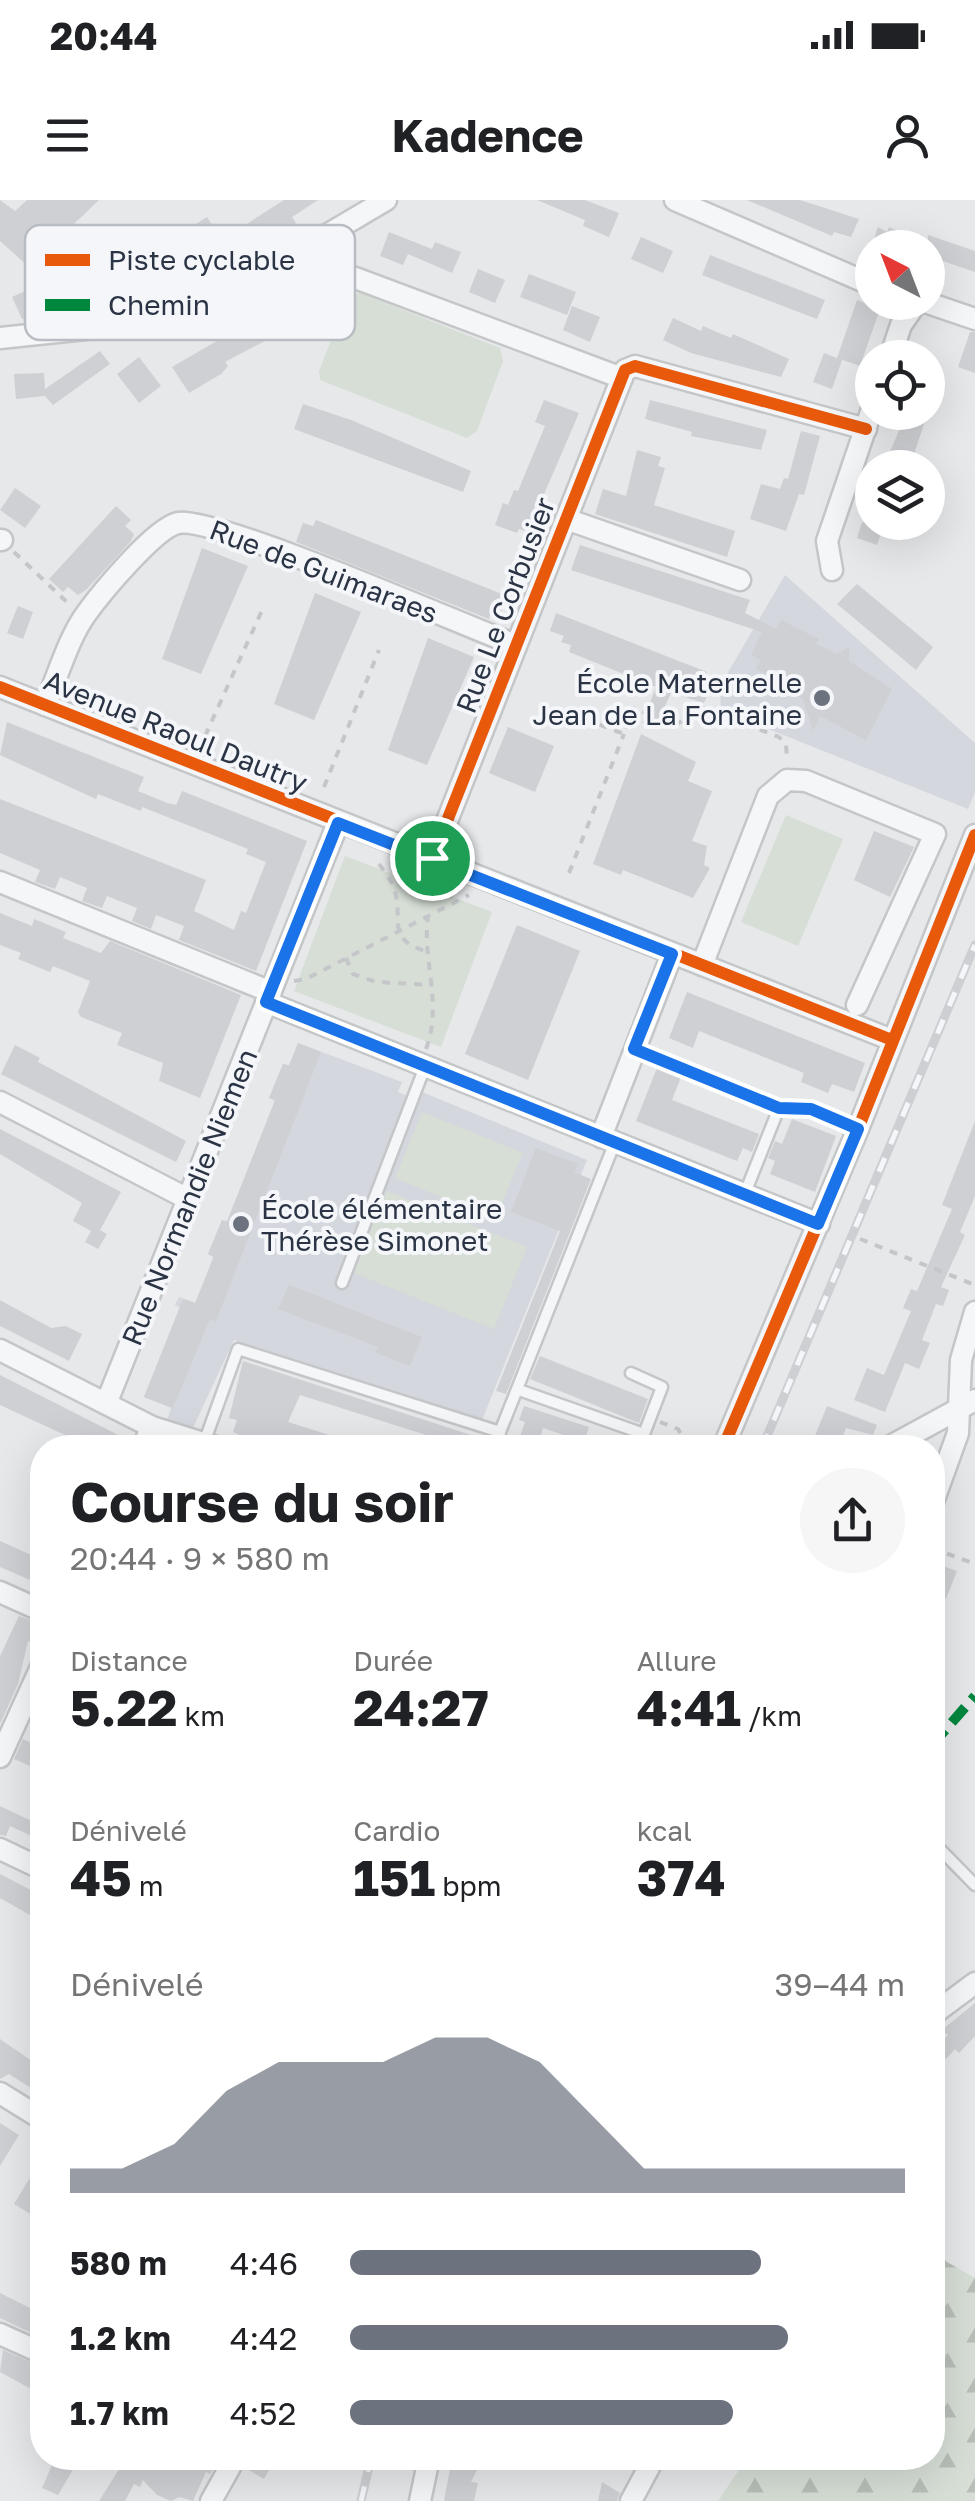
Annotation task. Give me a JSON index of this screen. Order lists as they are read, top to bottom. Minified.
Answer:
{"streets":{"street":["Rue de Guimaraes","Rue Le Corbusier","Avenue Raoul Dautry","Rue Normandie Niemen"]},"crossings":[["Rue de Guimaraes","Rue Le Corbusier"],["Rue de Guimaraes","Avenue Raoul Dautry"],["Rue Le Corbusier","Avenue Raoul Dautry"],["Avenue Raoul Dautry","Rue Normandie Niemen"]],"places":["École Maternelle Jean de La Fontaine","École élémentaire Thérèse Simonet"],"legend":["Piste cyclable","Chemin"],"north":"top left","page":{"status":"20:44","header":"Kadence","heading":["Course du soir","20:44 · 9 × 580 m"],"stats":[["Distance","5.22 km"],["Durée","24:27"],["Allure","4:41 /km"],["Dénivelé","45 m"],["Cardio","151 bpm"],["kcal","374"]],"chart":["Dénivelé","39–44 m"],"list":[{"name":"580 m","note":"4:46"},{"name":"1.2 km","note":"4:42"},{"name":"1.7 km","note":"4:52"}]}}
